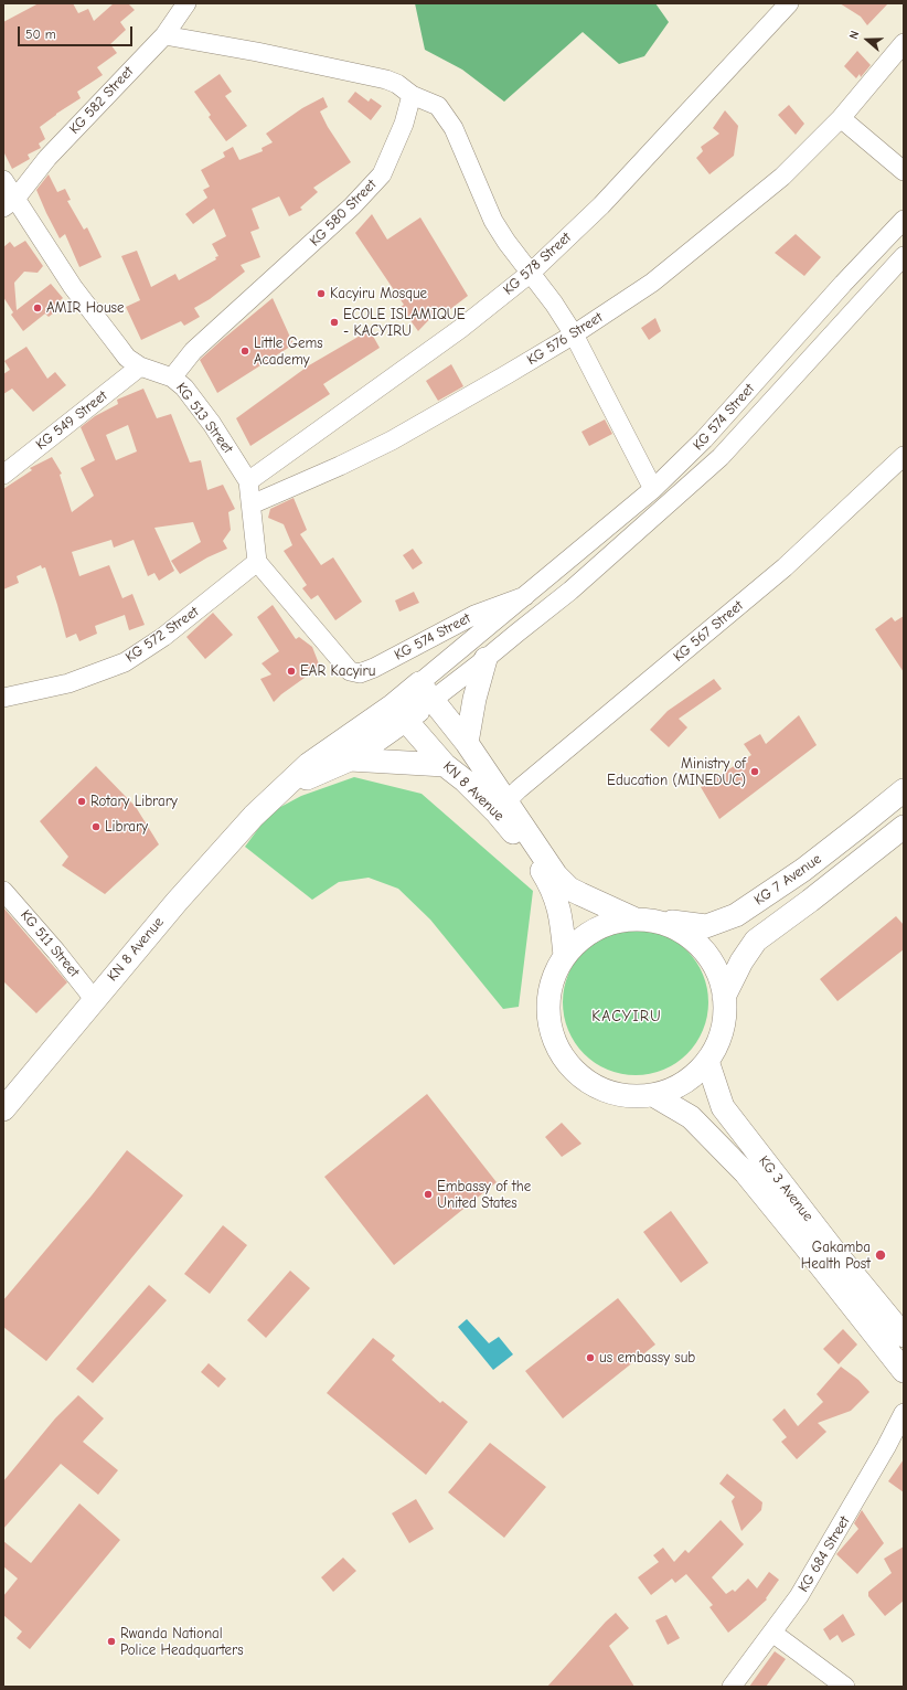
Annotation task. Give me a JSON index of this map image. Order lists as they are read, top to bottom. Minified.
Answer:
{"streets":{"main road":["KN 8 Avenue","KG 7 Avenue","KG 3 Avenue"],"street":["KG 582 Street","KG 580 Street","KG 578 Street","KG 576 Street","KG 574 Street","KG 513 Street","KG 549 Street","KG 567 Street","KG 572 Street","KG 511 Street","KG 684 Street"]},"crossings":[["KG 582 Street","KG 513 Street"],["KG 580 Street","KG 513 Street"],["KG 578 Street","KG 513 Street"],["KG 576 Street","KG 513 Street"],["KG 574 Street","KG 513 Street"],["KG 574 Street","KG 572 Street"],["KG 513 Street","KG 549 Street"],["KG 513 Street","KG 572 Street"],["KG 567 Street","KN 8 Avenue"],["KN 8 Avenue","KG 511 Street"]],"districts":["KACYIRU"],"places":["Kacyiru Mosque","AMIR House","ECOLE ISLAMIQUE - KACYIRU","Little Gems Academy","EAR Kacyiru","Ministry of Education (MINEDUC)","Rotary Library","Library","Embassy of the United States","Gakamba Health Post","us embassy sub","Rwanda National Police Headquarters"],"scale_bar":"50 m","north":"left"}
